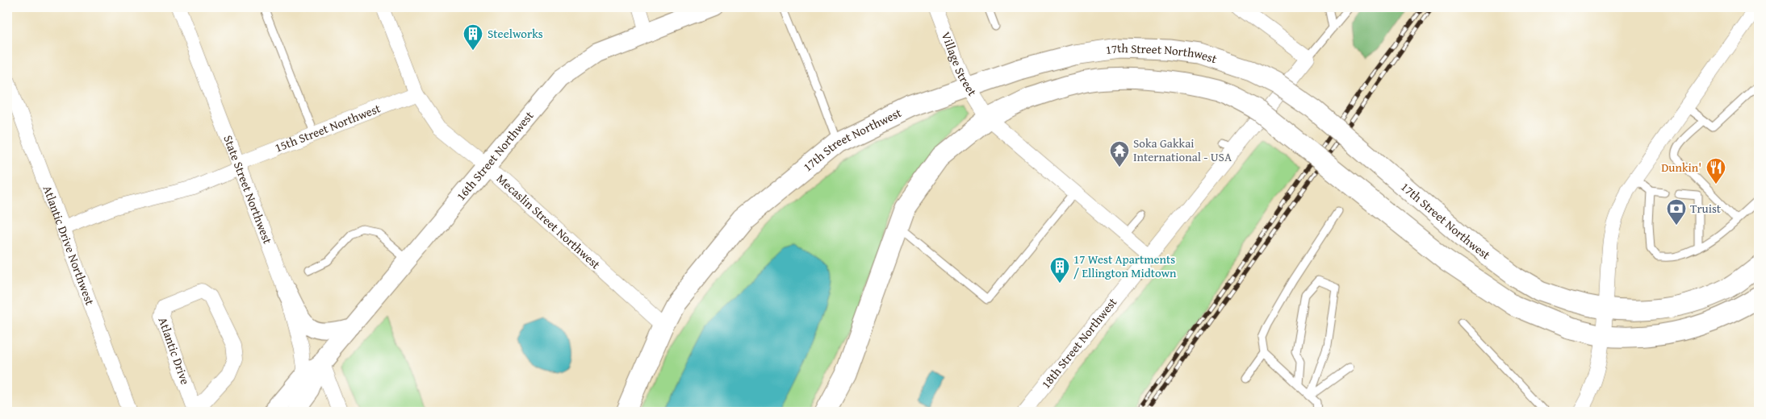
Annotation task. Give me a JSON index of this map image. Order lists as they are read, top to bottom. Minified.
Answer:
{"streets":{"main road":["17th Street Northwest"],"street":["Village Street","15th Street Northwest","16th Street Northwest","State Street Northwest","Mecaslin Street Northwest","Atlantic Drive Northwest","18th Street Northwest","Atlantic Drive"]},"crossings":[["17th Street Northwest","Village Street"],["17th Street Northwest","Mecaslin Street Northwest"],["Village Street","18th Street Northwest"],["15th Street Northwest","State Street Northwest"],["15th Street Northwest","Mecaslin Street Northwest"],["15th Street Northwest","Atlantic Drive Northwest"],["16th Street Northwest","State Street Northwest"],["16th Street Northwest","Mecaslin Street Northwest"]],"places":{"building":["Steelworks","17 West Apartments / Ellington Midtown"],"temple":["Soka Gakkai International - USA"],"restaurant":["Dunkin'"],"bank":["Truist"]}}
